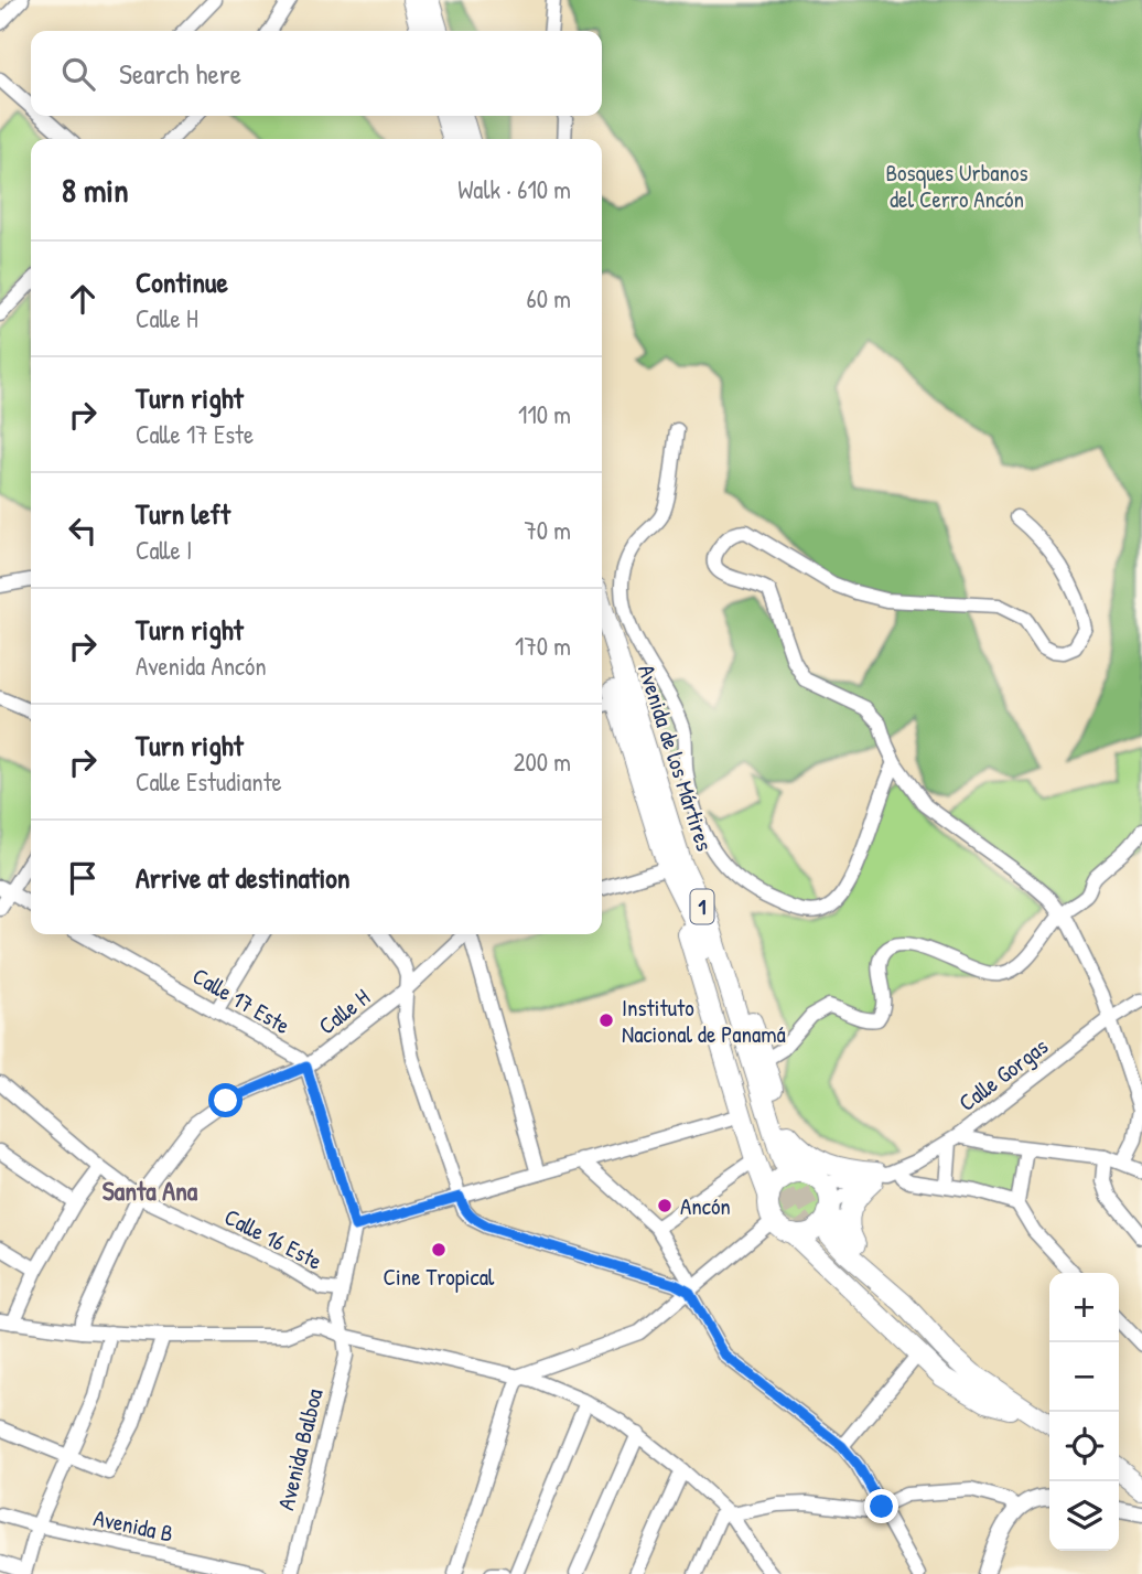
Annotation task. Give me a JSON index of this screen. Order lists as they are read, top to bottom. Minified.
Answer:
{"streets":{"highway":["Avenida de los Mártires","1"],"street":["Calle 17 Este","Calle H","Calle Gorgas","Calle 16 Este","Avenida Balboa","Avenida B"]},"crossings":[["Calle 17 Este","Calle H"],["Calle H","Calle 16 Este"],["Calle 16 Este","Avenida Balboa"]],"districts":["Santa Ana"],"parks":["Bosques Urbanos del Cerro Ancón"],"places":["Instituto Nacional de Panamá","Ancón","Cine Tropical"],"page":{"search":"Search here","heading":["8 min","Walk · 610 m"],"list":[["Continue","Calle H","60 m"],["Turn right","Calle 17 Este","110 m"],["Turn left","Calle I","70 m"],["Turn right","Avenida Ancón","170 m"],["Turn right","Calle Estudiante","200 m"],"Arrive at destination"],"map_buttons":["+","−"]}}
